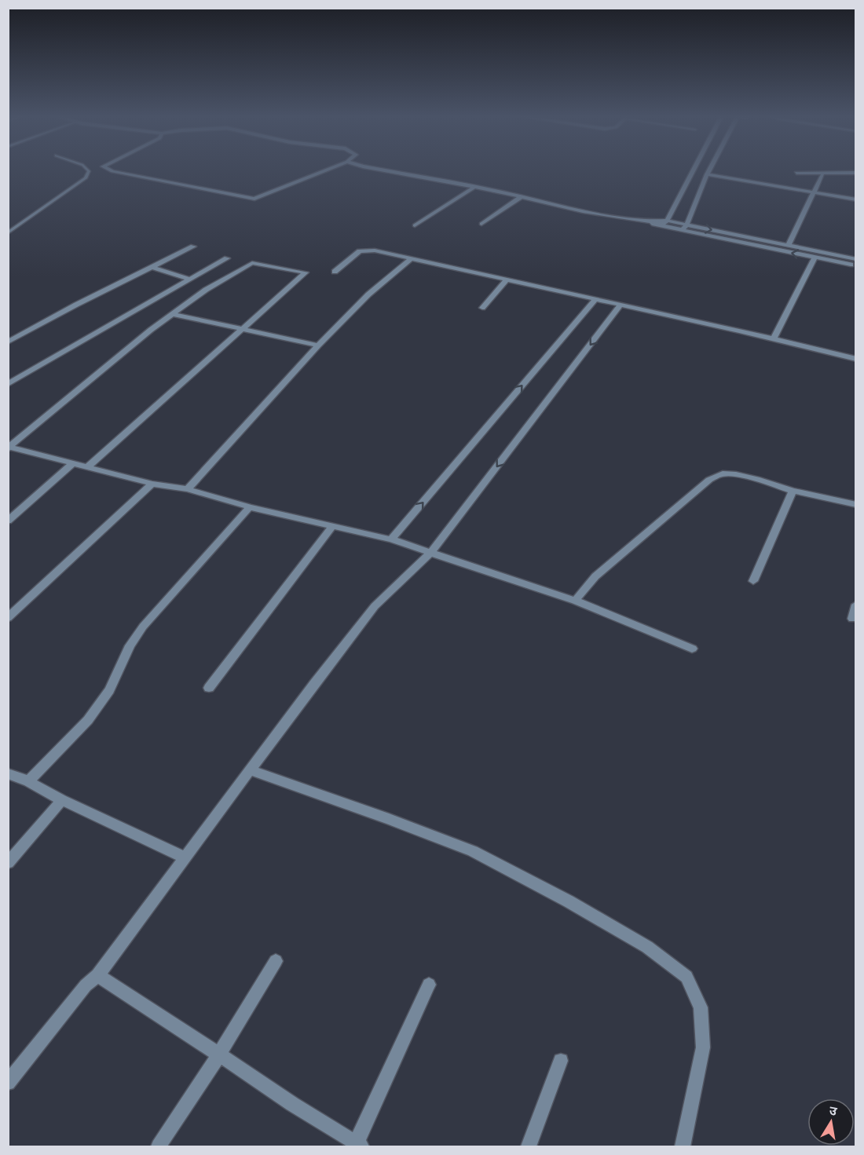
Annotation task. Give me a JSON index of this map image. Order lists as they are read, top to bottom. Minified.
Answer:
{"north":"top"}
